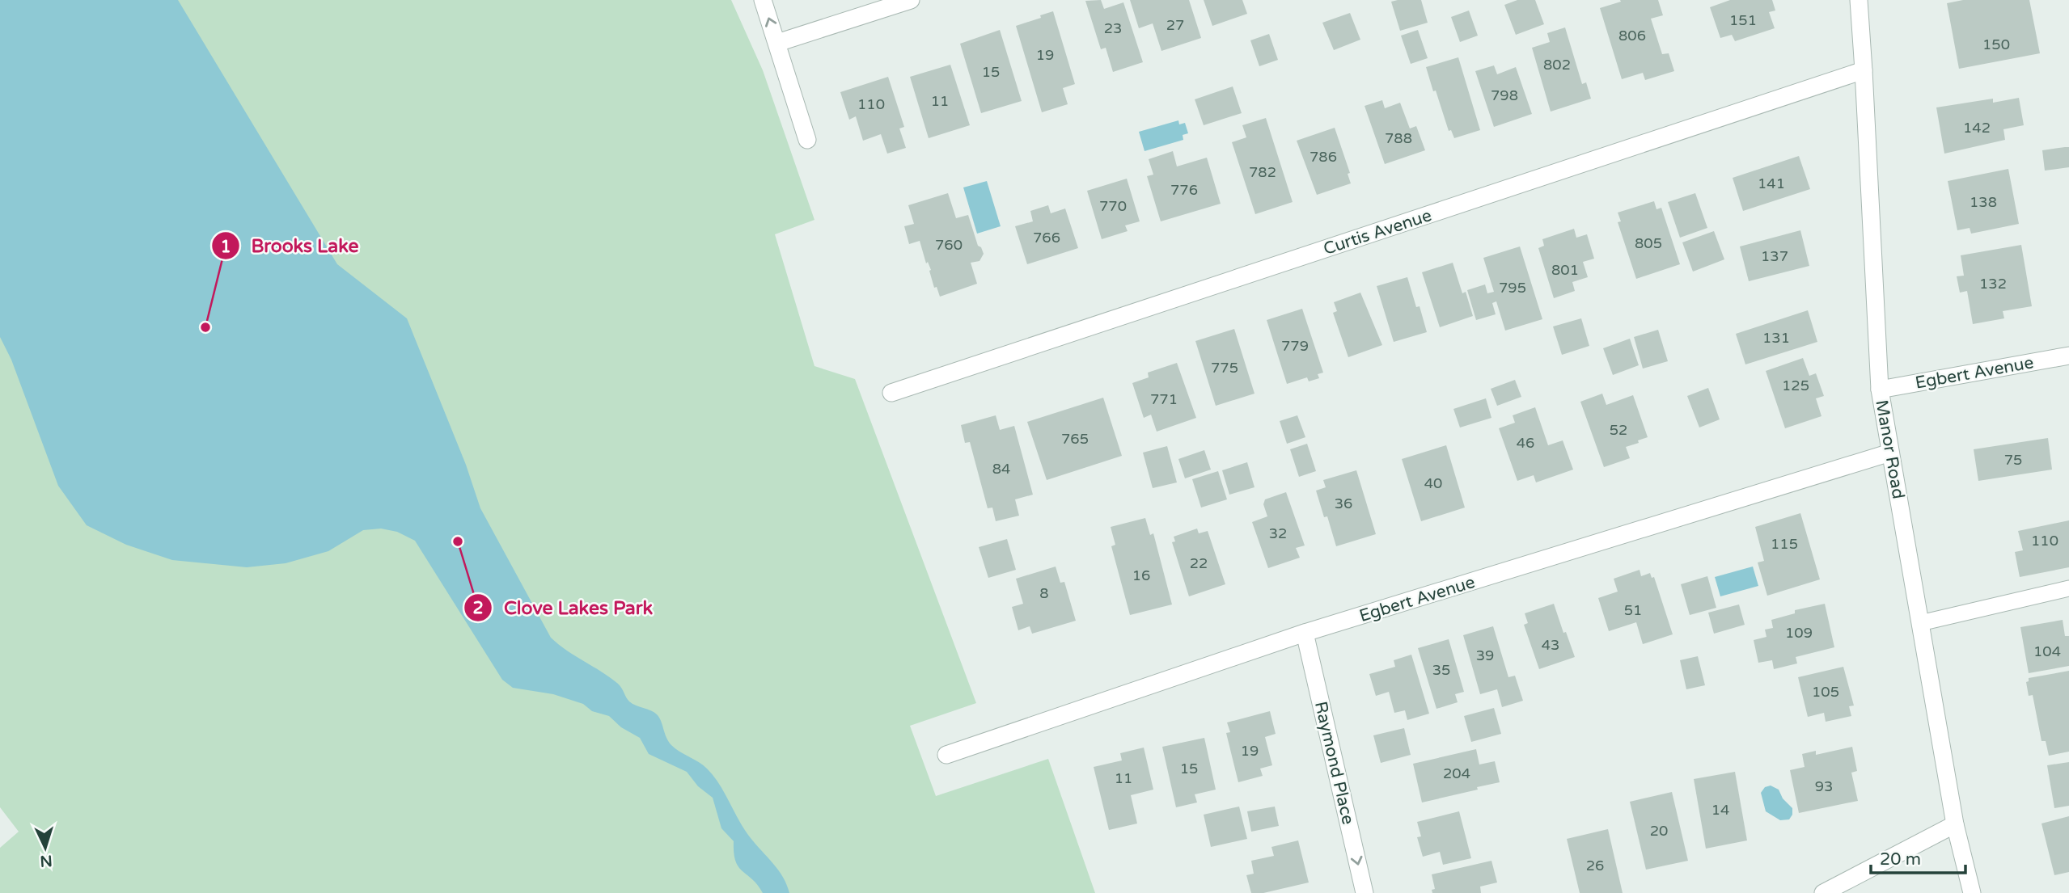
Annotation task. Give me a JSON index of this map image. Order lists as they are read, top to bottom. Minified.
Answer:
{"streets":{"street":["Curtis Avenue","Egbert Avenue","Manor Road","Raymond Place"]},"crossings":[["Curtis Avenue","Manor Road"],["Egbert Avenue","Manor Road"],["Egbert Avenue","Raymond Place"]],"one_way":["Raymond Place"],"places":["Brooks Lake","Clove Lakes Park"],"house_numbers":["151","27","23","806","150","19","802","15","798","11","110","142","788","786","782","141","776","138","770","766","805","760","137","801","132","795","131","779","775","125","771","52","765","46","75","84","40","36","32","110","115","22","16","8","51","109","43","104","39","35","105","19","15","204","11","93","14","20","26"],"scale_bar":"20 m","north":"bottom"}
